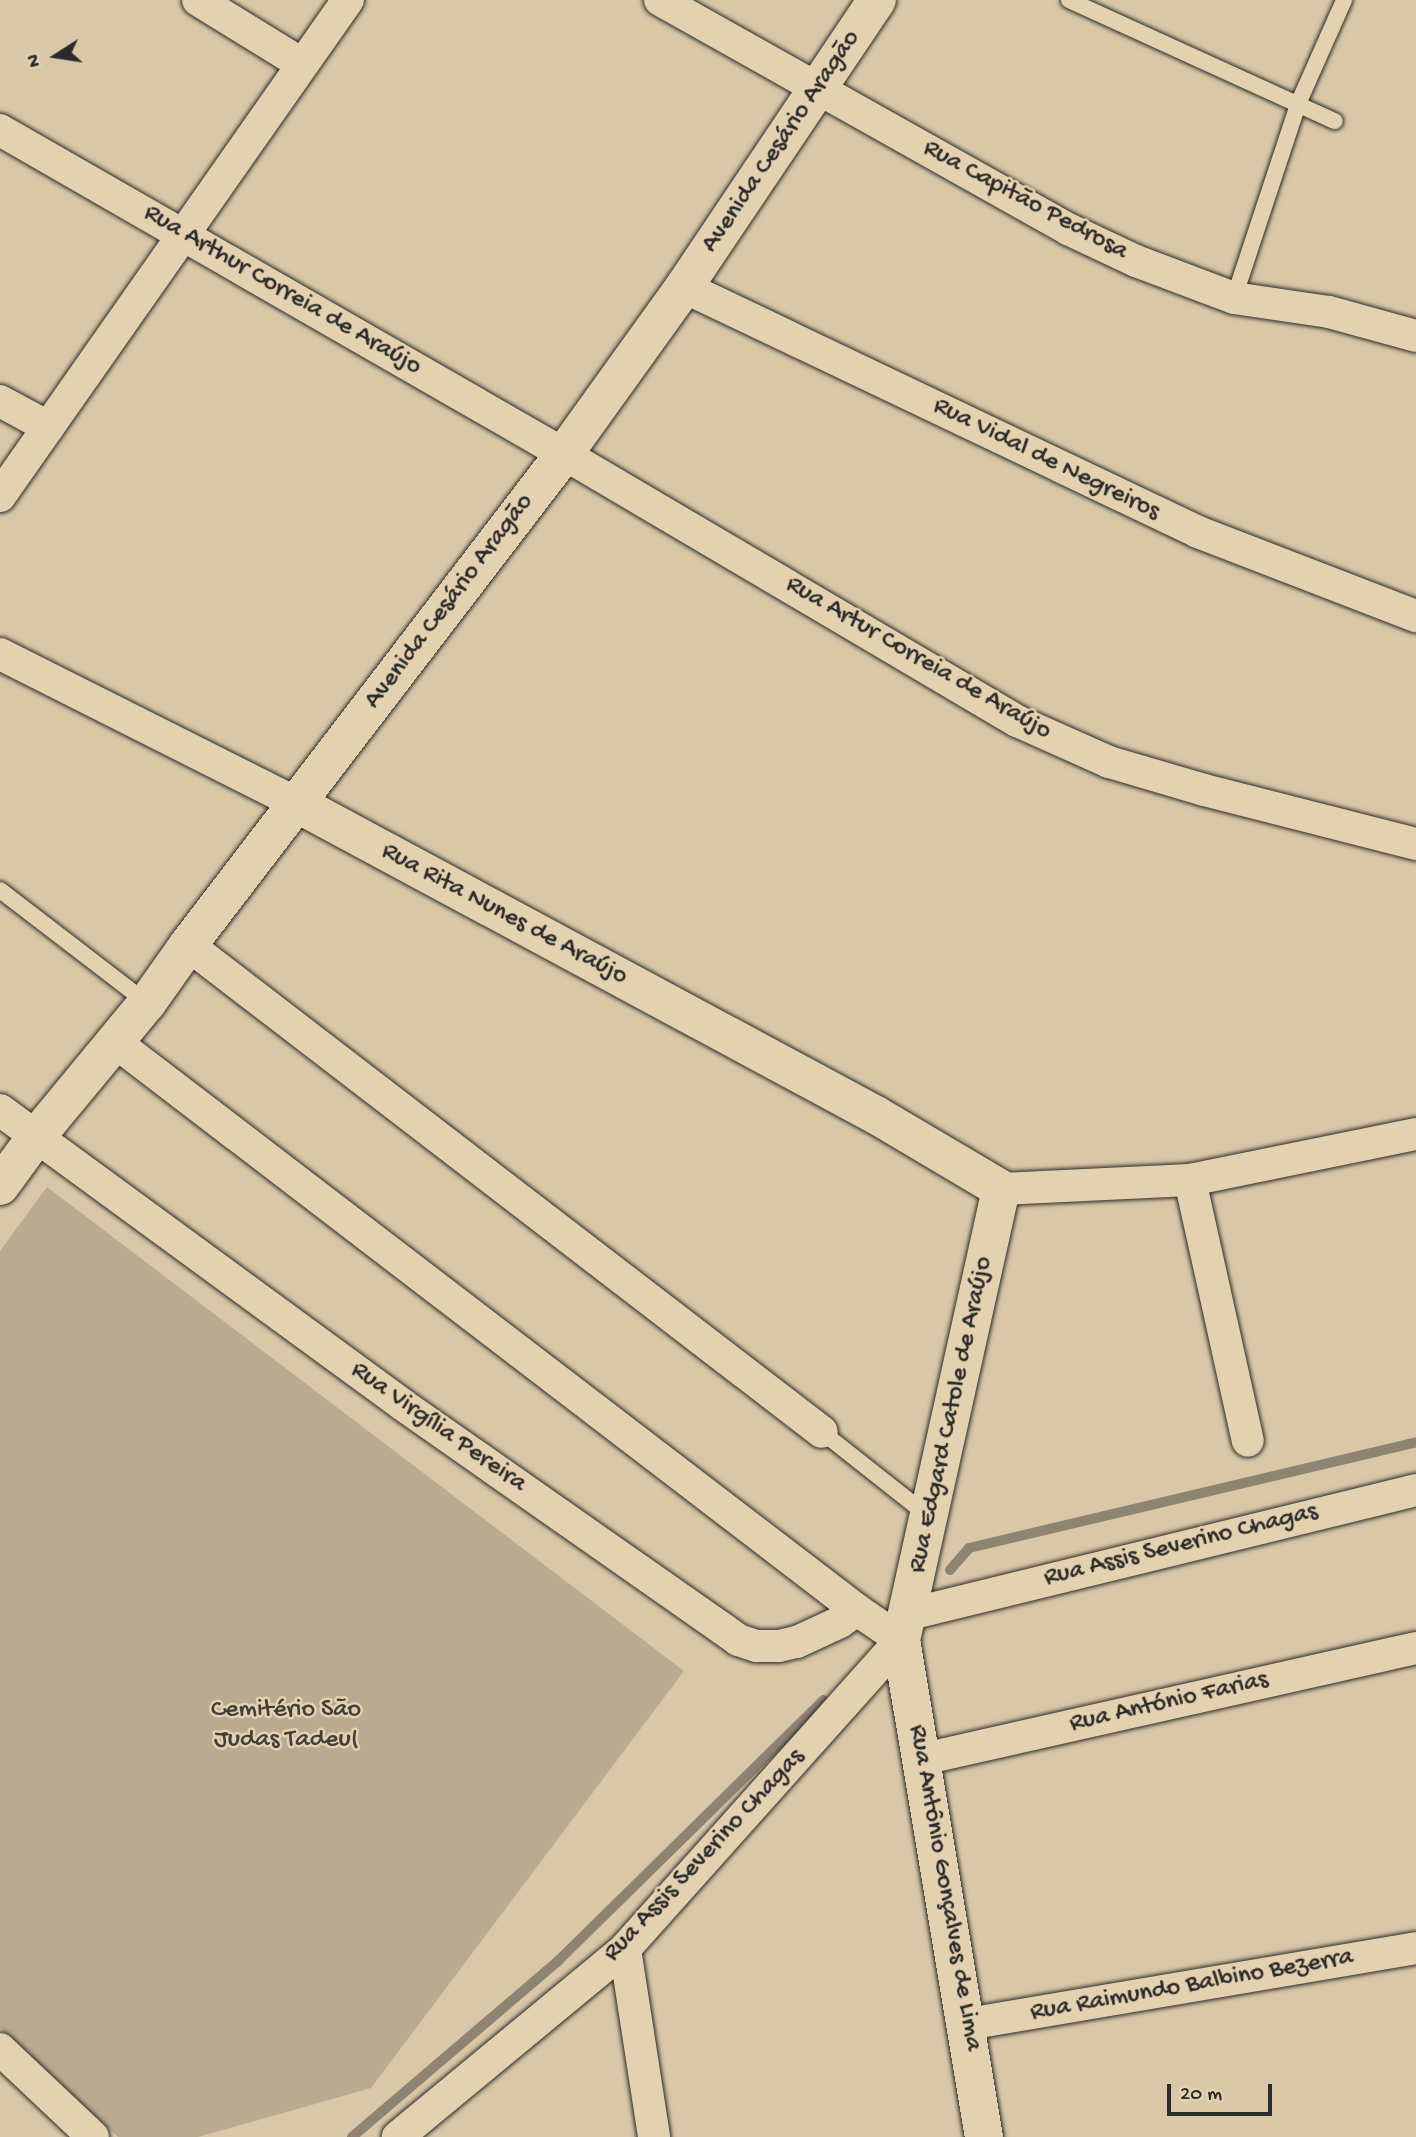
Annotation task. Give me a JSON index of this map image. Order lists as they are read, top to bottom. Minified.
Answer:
{"streets":{"street":["Avenida Cesário Aragão","Rua Capitão Pedrosa","Rua Arthur Correia de Araújo","Rua Vidal de Negreiros","Rua Artur Correia de Araújo","Rua Rita Nunes de Araújo","Rua Edgard Catole de Araújo","Rua Virgília Pereira","Rua Assis Severino Chagas","Rua António Farias","Rua Antônio Gonçalves de Lima","Rua Raimundo Balbino Bezerra"]},"crossings":[["Avenida Cesário Aragão","Rua Capitão Pedrosa"],["Avenida Cesário Aragão","Rua Arthur Correia de Araújo"],["Avenida Cesário Aragão","Rua Vidal de Negreiros"],["Avenida Cesário Aragão","Rua Artur Correia de Araújo"],["Avenida Cesário Aragão","Rua Rita Nunes de Araújo"],["Avenida Cesário Aragão","Rua Virgília Pereira"],["Rua Arthur Correia de Araújo","Rua Artur Correia de Araújo"],["Rua Rita Nunes de Araújo","Rua Edgard Catole de Araújo"],["Rua Edgard Catole de Araújo","Rua Assis Severino Chagas"],["Rua Edgard Catole de Araújo","Rua Antônio Gonçalves de Lima"],["Rua Assis Severino Chagas","Rua Antônio Gonçalves de Lima"],["Rua António Farias","Rua Antônio Gonçalves de Lima"],["Rua Antônio Gonçalves de Lima","Rua Raimundo Balbino Bezerra"]],"parks":["Cemitério São Judas Tadeu("],"scale_bar":"20 m","north":"left"}
